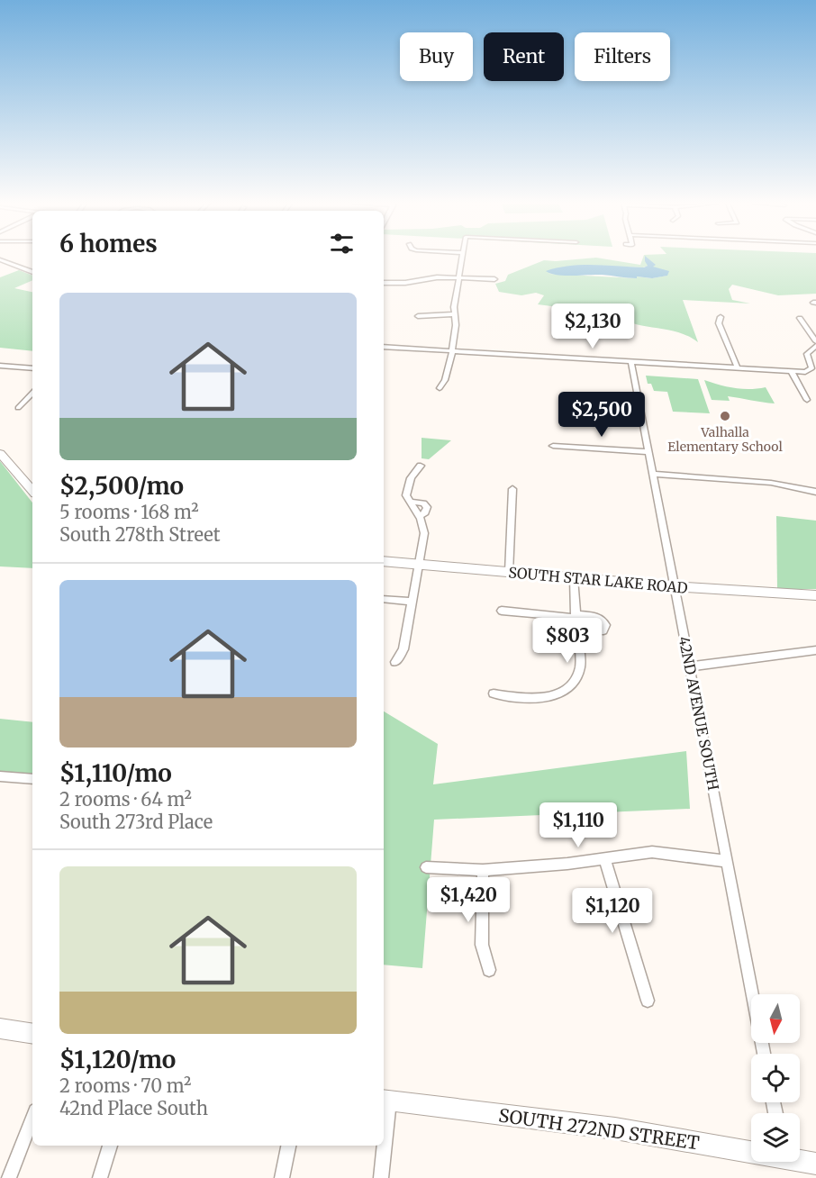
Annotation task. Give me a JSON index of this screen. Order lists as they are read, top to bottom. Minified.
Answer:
{"streets":{"street":["SOUTH STAR LAKE ROAD","42ND AVENUE SOUTH","SOUTH 272ND STREET"]},"crossings":[["SOUTH STAR LAKE ROAD","42ND AVENUE SOUTH"]],"places":["Valhalla Elementary School"],"north":"bottom","page":{"chip":["Buy","Rent","Filters"],"heading":"6 homes","list":[{"name":"$2,500/mo","note":"5 rooms · 168 m² · South 278th Street"},{"name":"$1,110/mo","note":"2 rooms · 64 m² · South 273rd Place"},{"name":"$1,120/mo","note":"2 rooms · 70 m² · 42nd Place South"}],"price":["$2,130","$2,500","$803","$1,110","$1,420","$1,120"]}}
